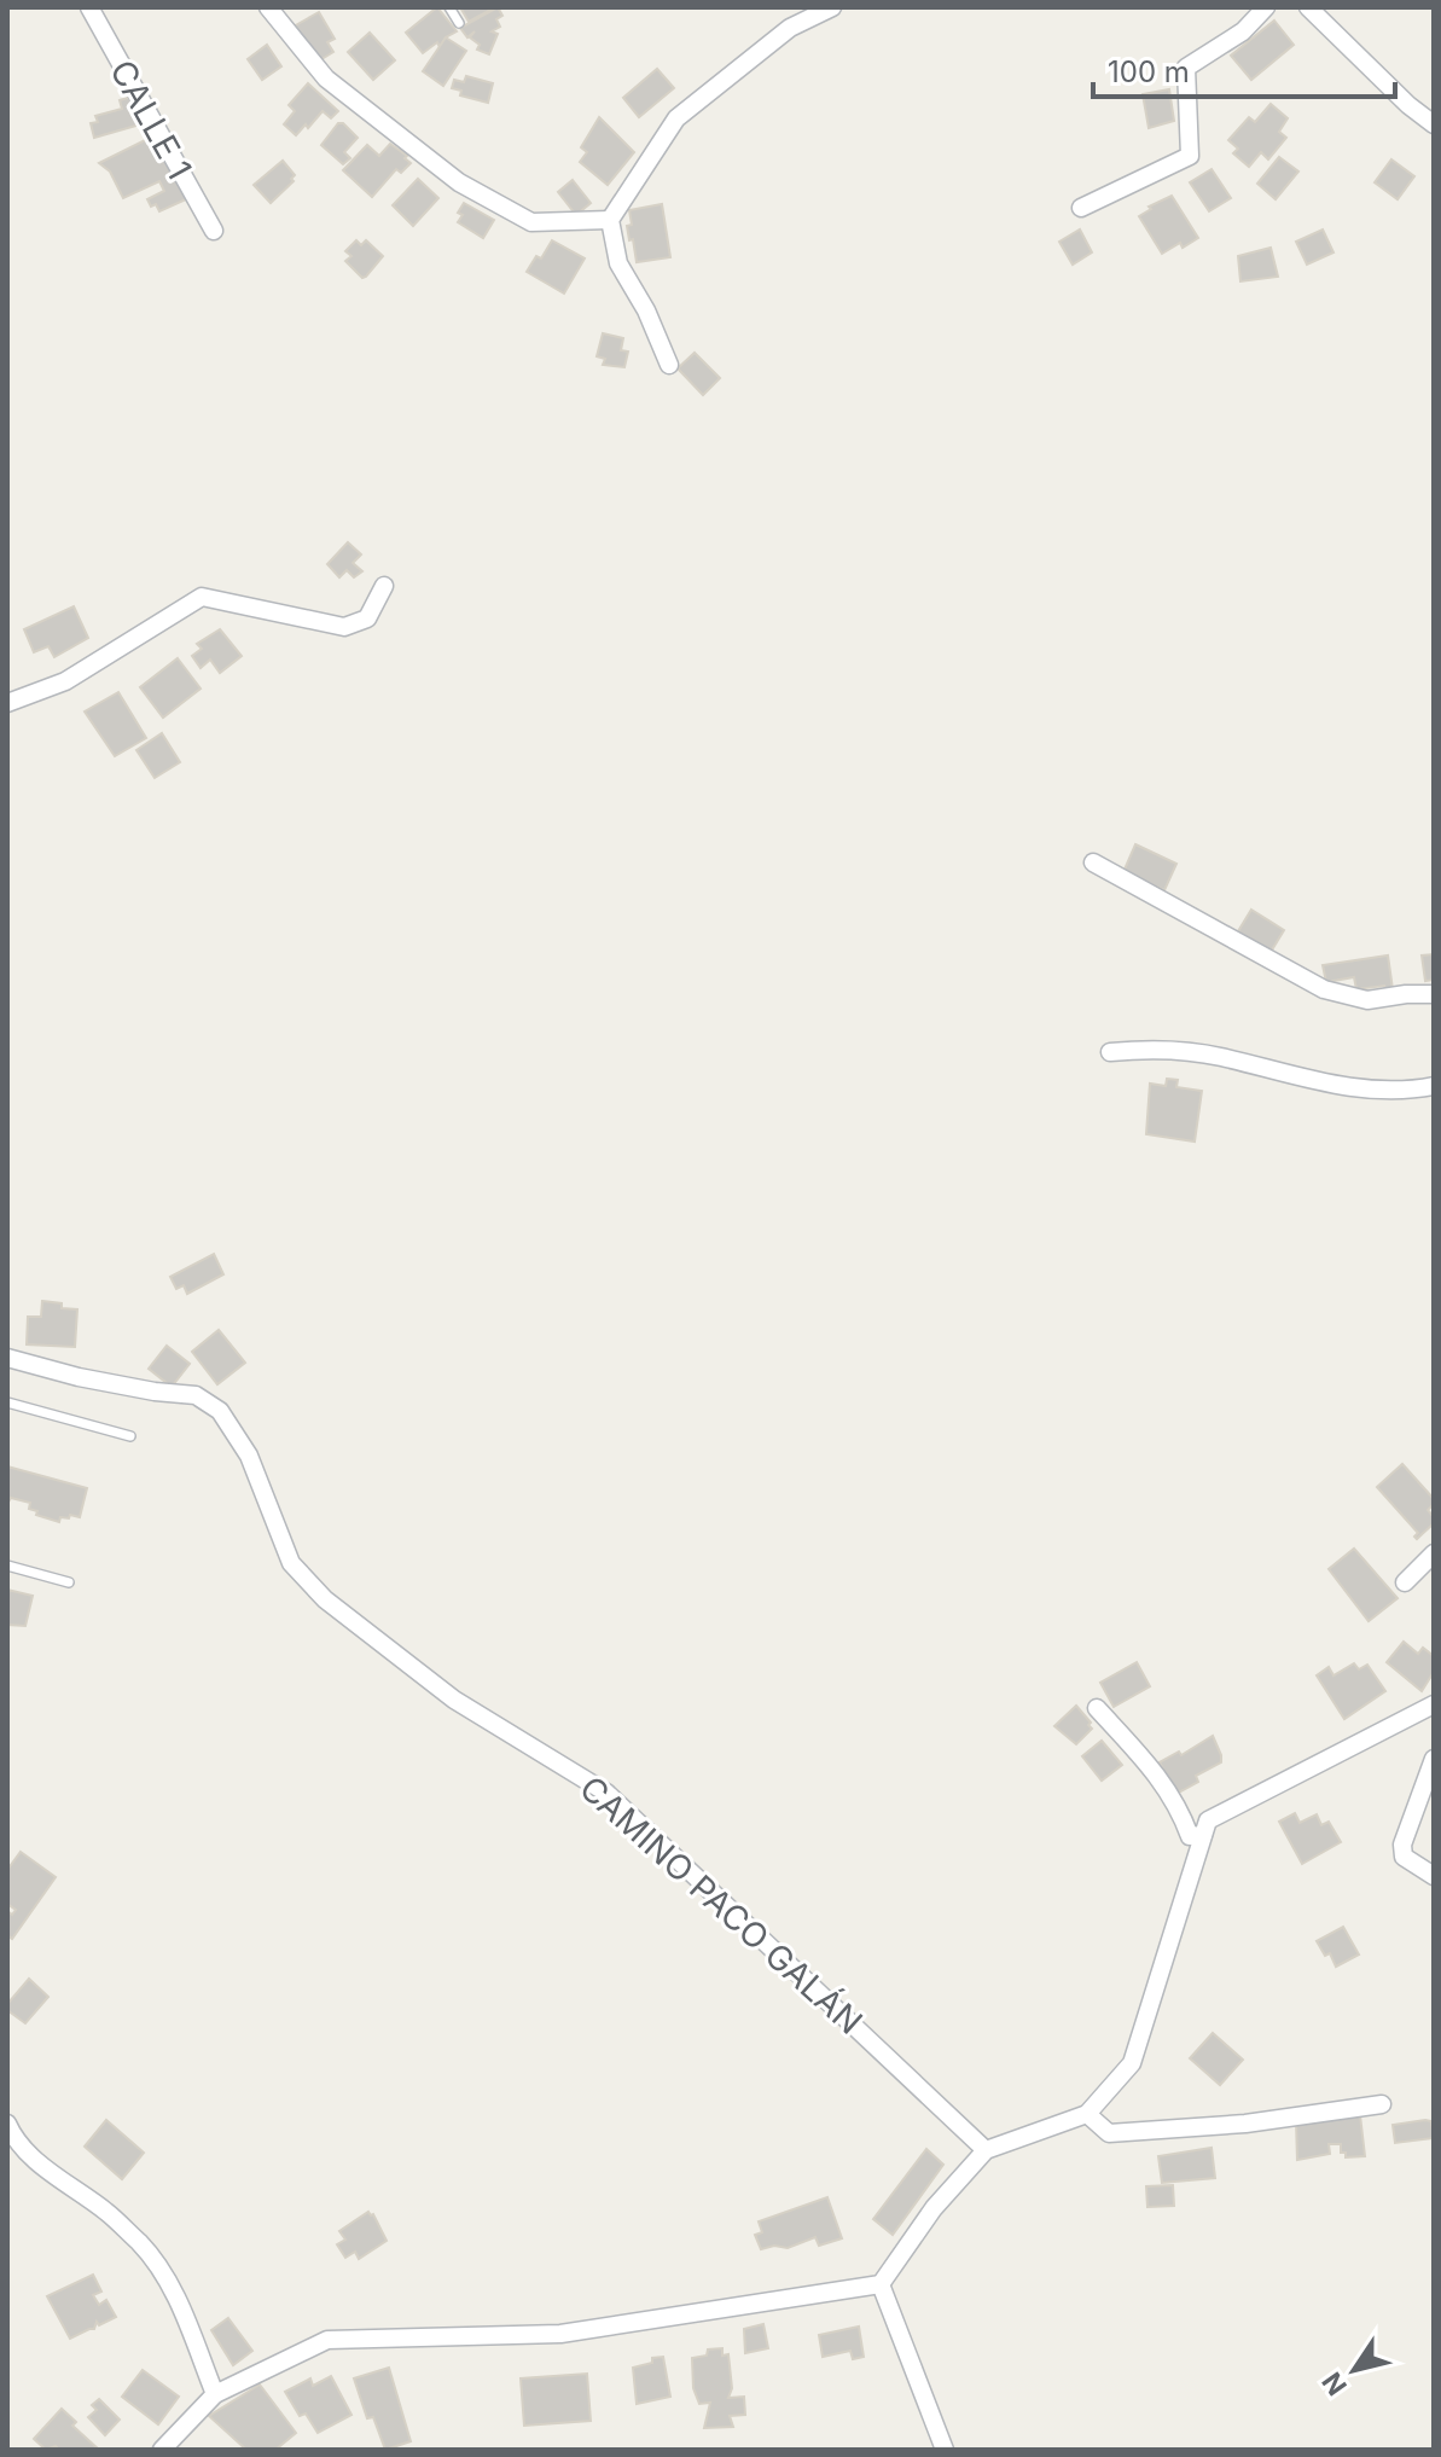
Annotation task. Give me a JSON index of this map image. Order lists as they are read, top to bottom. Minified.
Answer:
{"streets":{"street":["CALLE 1","CAMINO PACO GALÁN"]},"scale_bar":"100 m","north":"bottom left"}
